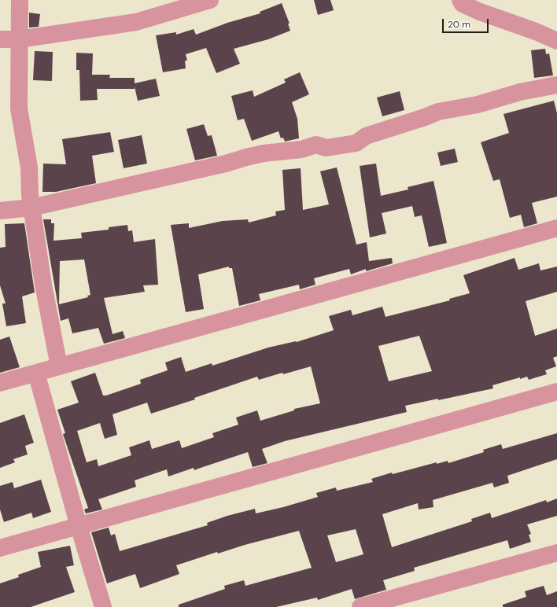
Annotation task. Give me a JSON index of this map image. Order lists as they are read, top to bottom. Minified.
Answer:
{"scale_bar":"20 m"}
